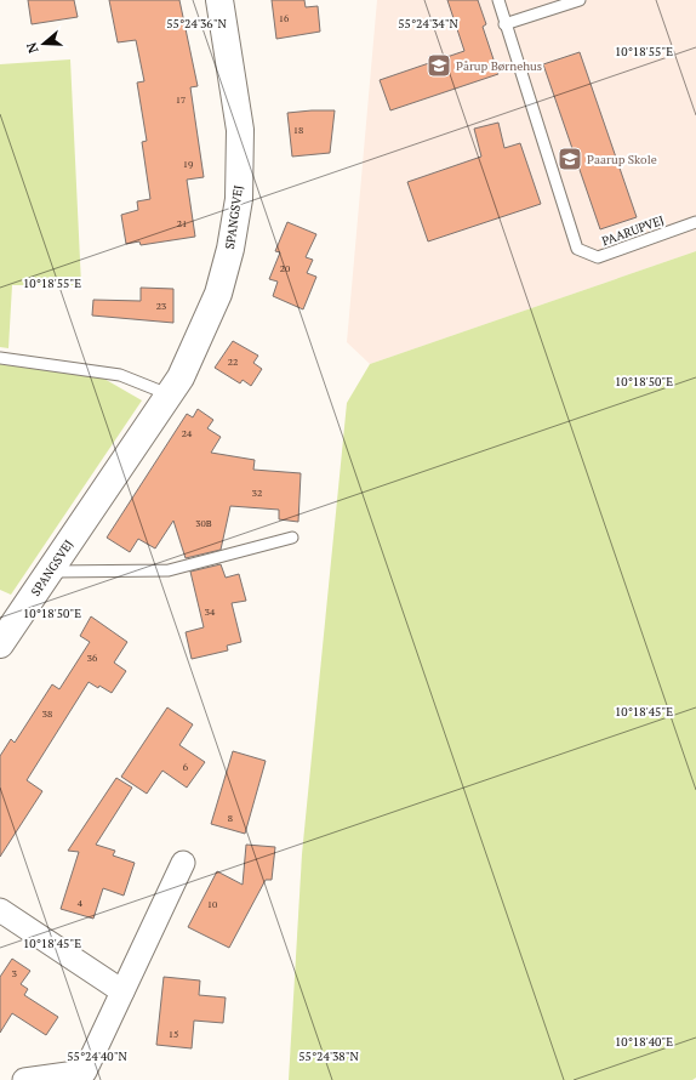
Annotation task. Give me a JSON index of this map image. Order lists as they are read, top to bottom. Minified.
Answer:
{"streets":{"street":["SPANGSVEJ"],"lane":["PAARUPVEJ"]},"places":{"school or university":["Pårup Børnehus","Paarup Skole"]},"house_numbers":["16","17","18","19","21","20","23","22","24","32","30B","34","36","38","6","8","4","10","3","15"],"north":"left","coordinates":["55°24'36\"N","55°24'34\"N","10°18'55\"E","10°18'50\"E","10°18'45\"E","10°18'40\"E","55°24'40\"N","55°24'38\"N"]}
